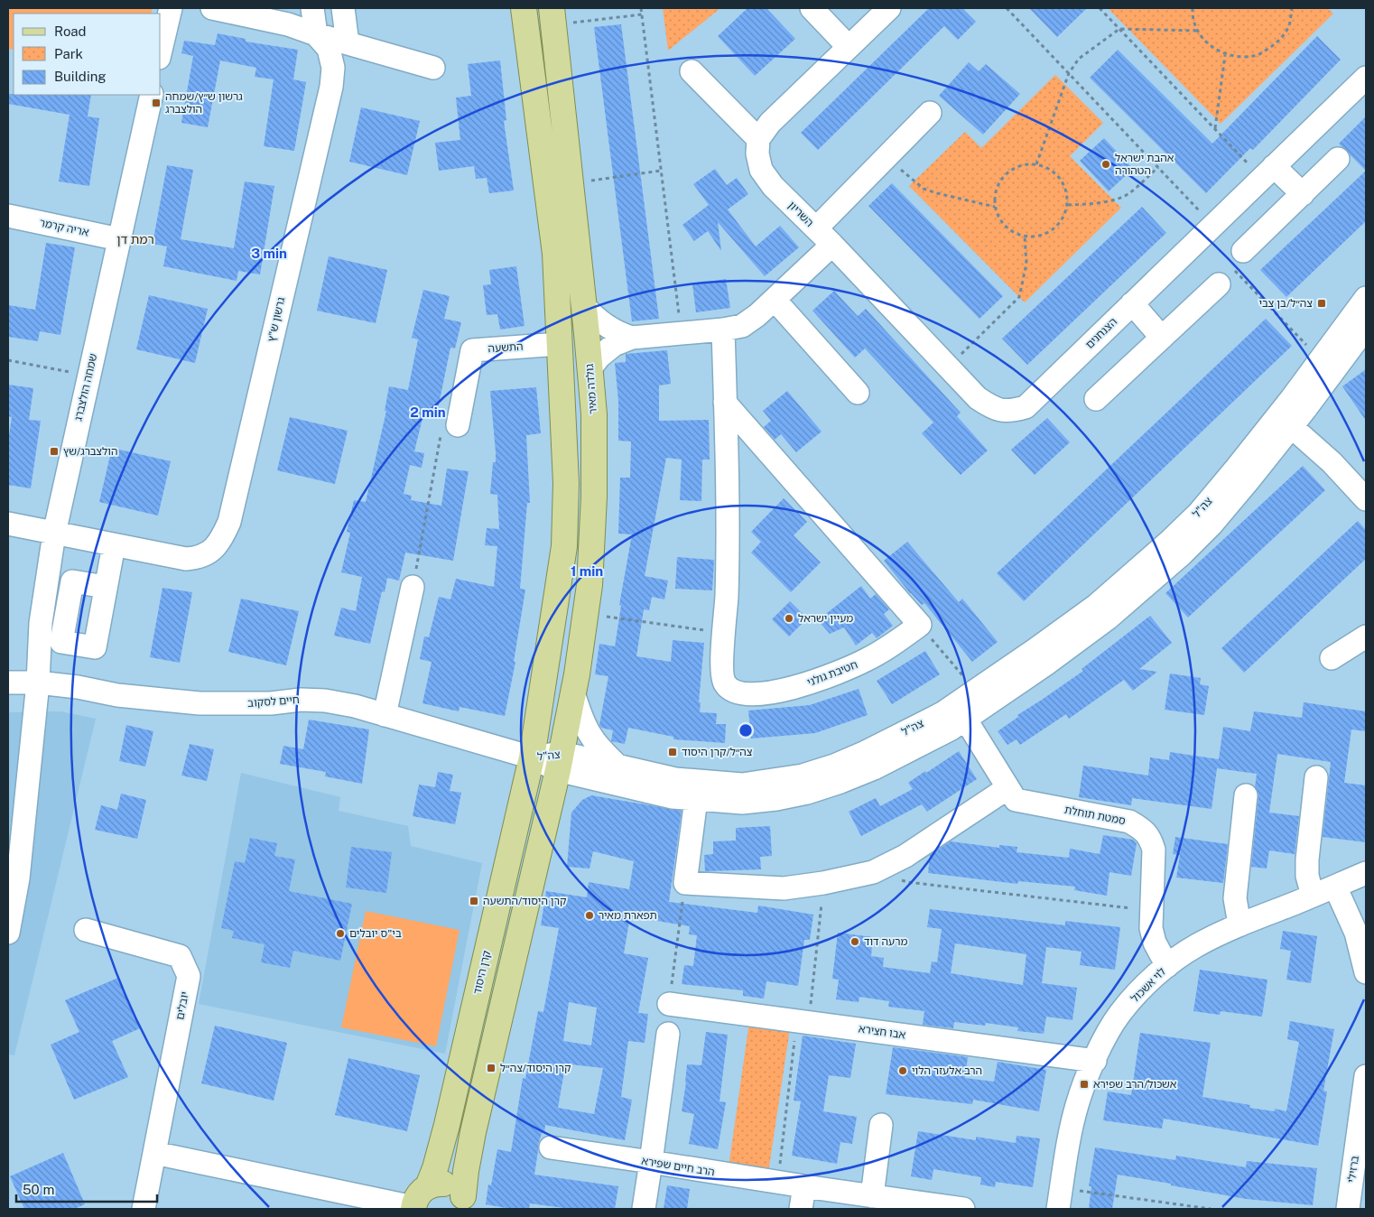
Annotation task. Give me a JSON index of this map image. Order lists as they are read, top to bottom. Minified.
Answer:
{"streets":{"main road":["גולדה מאיר","קרן היסוד"],"street":["השריון","אריה קרמר","גרשון ש\"ץ","הצנחנים","התשעה","שמחה הולצברג","צה\"ל","חטיבת גולני","חיים לסקוב","סמטת תוחלת","לוי אשכול","יובלים","אבו חצירא","הרב חיים שפירא","ברזילי"]},"crossings":[["השריון","הצנחנים"],["אריה קרמר","שמחה הולצברג"],["גרשון ש\"ץ","שמחה הולצברג"],["שמחה הולצברג","חיים לסקוב"],["גולדה מאיר","צה\"ל"],["צה\"ל","חיים לסקוב"],["צה\"ל","סמטת תוחלת"],["צה\"ל","קרן היסוד"],["חיים לסקוב","קרן היסוד"],["סמטת תוחלת","לוי אשכול"],["לוי אשכול","אבו חצירא"]],"districts":["רמת דן"],"places":{"transit":["גרשון ש״ץ/שמחה הולצברג","צה״ל/בן צבי","הולצברג/שץ","צה״ל/קרן היסוד","קרן היסוד/התשעה","קרן היסוד/צה״ל","אשכול/הרב שפירא"],"other":["אהבת ישראל הטהורה","מעיין ישראל","תפארת מאיר","בי\"ס יובלים","מרעה דוד","הרב אלעזר הלוי"]},"legend":["Road","Park","Building"],"scale_bar":"50 m","rings":["3 min","2 min","1 min"]}
